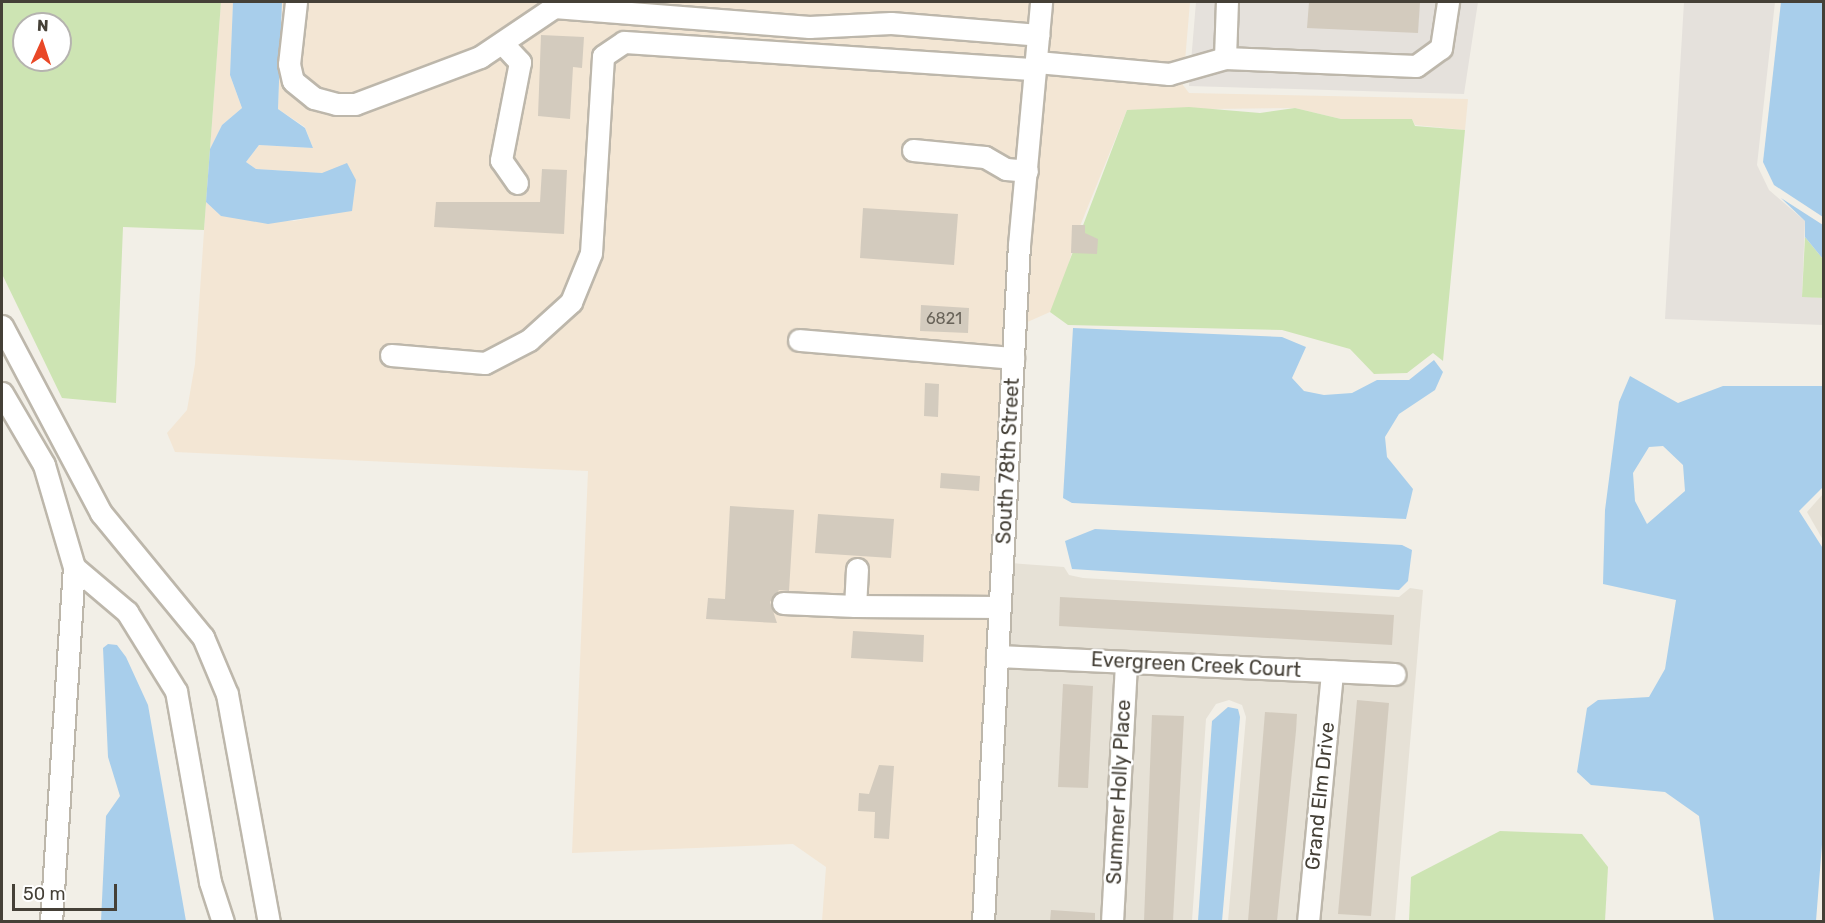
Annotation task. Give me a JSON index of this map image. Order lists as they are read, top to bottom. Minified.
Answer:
{"streets":{"street":["South 78th Street","Evergreen Creek Court","Summer Holly Place","Grand Elm Drive"]},"crossings":[["South 78th Street","Evergreen Creek Court"],["Evergreen Creek Court","Summer Holly Place"],["Evergreen Creek Court","Grand Elm Drive"]],"house_numbers":["6821"],"scale_bar":"50 m","north":"top"}
